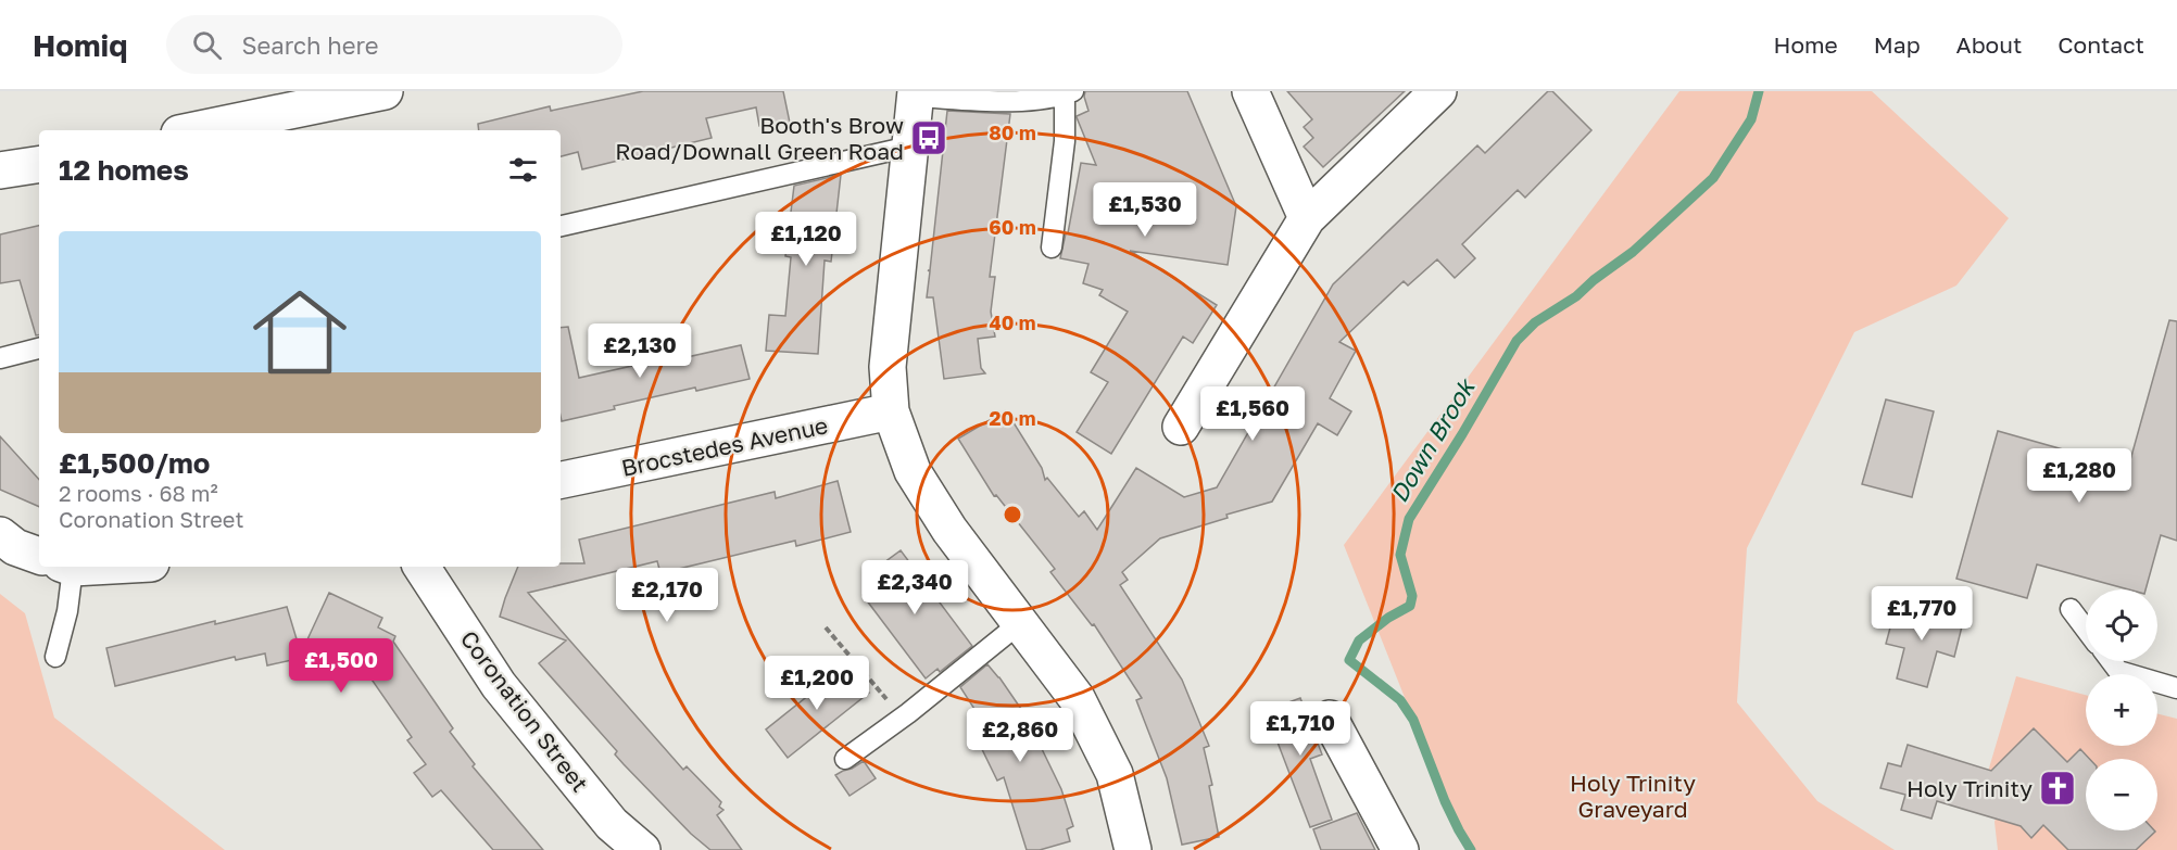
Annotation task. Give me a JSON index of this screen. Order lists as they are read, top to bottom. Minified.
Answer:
{"streets":{"street":["Brocstedes Avenue","Coronation Street"]},"water":["Down Brook"],"parks":["Holy Trinity Graveyard"],"places":{"bus stop":["Booth's Brow Road/Downall Green Road"],"church":["Holy Trinity"]},"page":{"header":"Homiq","search":"Search here","nav":["Home","Map","About","Contact"],"heading":"12 homes","price":["£1,530","£1,120","£2,130","£1,560","£1,280","£2,340","£2,170","£1,770","£1,500","£1,200","£1,710","£2,860"],"list":[{"name":"£1,500/mo","note":"2 rooms · 68 m² · Coronation Street"}],"map_buttons":["+","−"]},"rings":["80 m","60 m","40 m","20 m"]}
